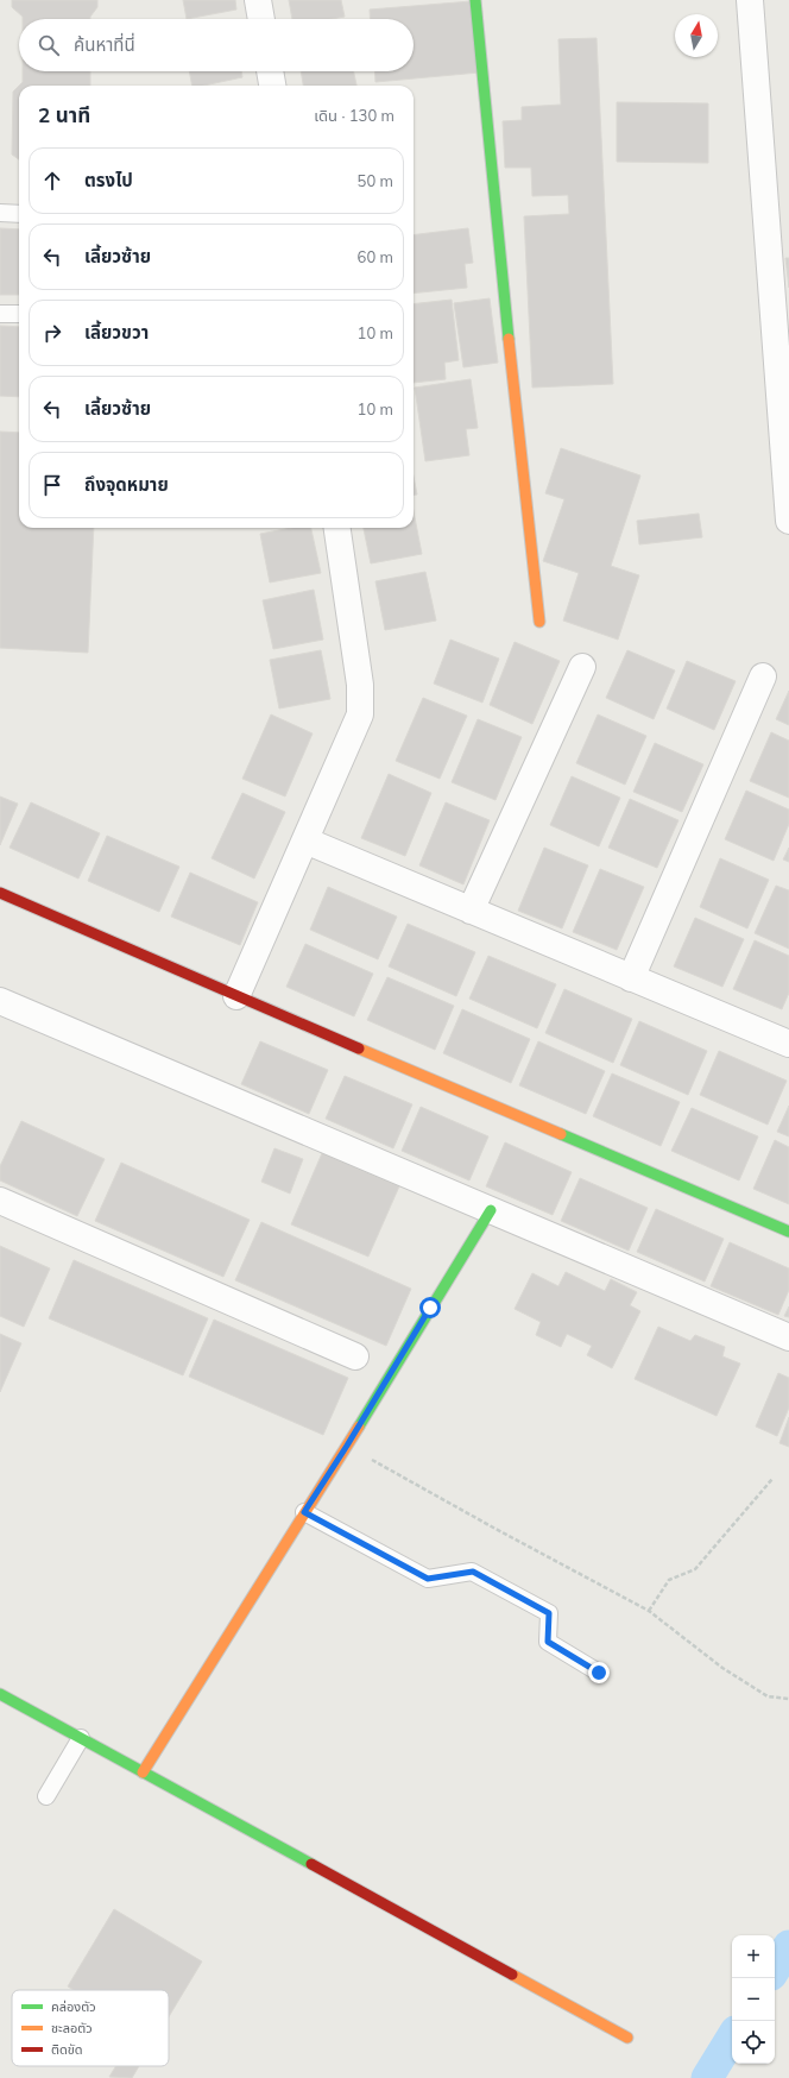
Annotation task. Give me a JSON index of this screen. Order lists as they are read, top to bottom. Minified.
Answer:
{"legend":["คล่องตัว","ชะลอตัว","ติดขัด"],"north":"top","page":{"search":"ค้นหาที่นี่","heading":["2 นาที","เดิน · 130 m"],"list":[["ตรงไป","50 m"],["เลี้ยวซ้าย","60 m"],["เลี้ยวขวา","10 m"],["เลี้ยวซ้าย","10 m"],"ถึงจุดหมาย"],"map_buttons":["+","−"]}}
